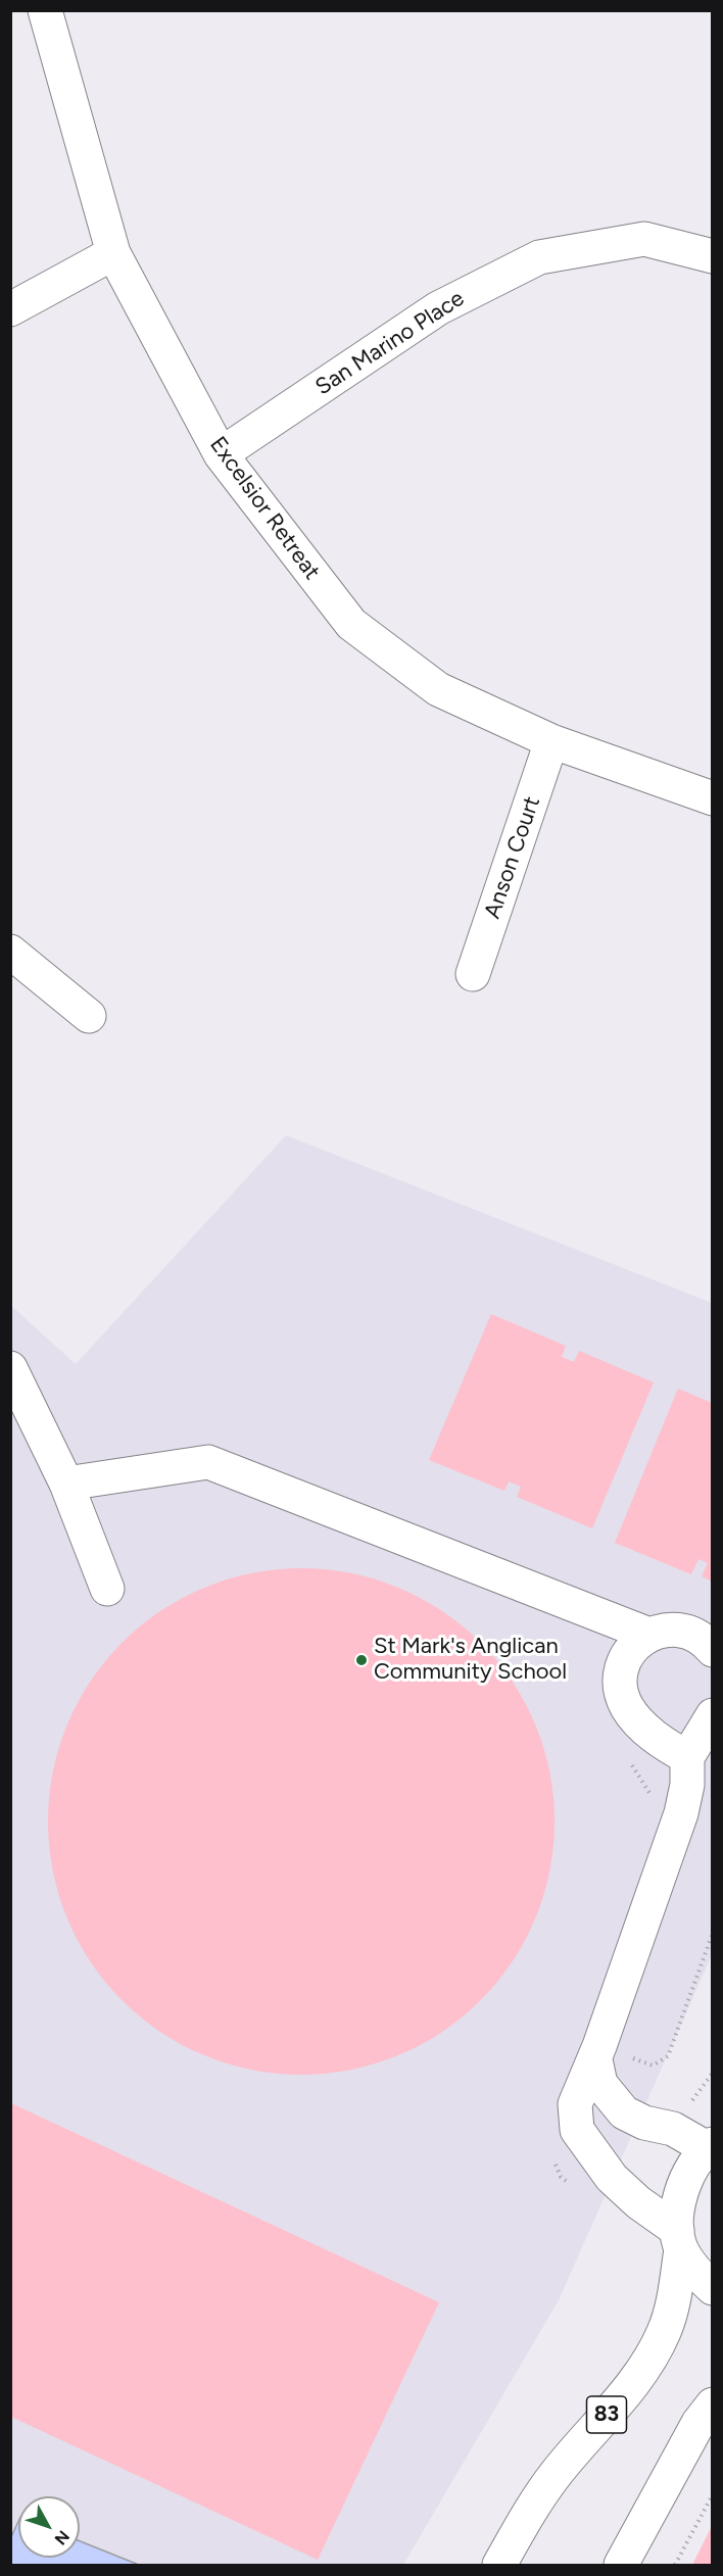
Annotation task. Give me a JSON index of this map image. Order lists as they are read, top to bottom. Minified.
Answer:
{"streets":{"street":["San Marino Place","Excelsior Retreat","Anson Court","83"]},"crossings":[["San Marino Place","Excelsior Retreat"],["Excelsior Retreat","Anson Court"]],"places":["St Mark's Anglican Community School"],"north":"bottom right"}
